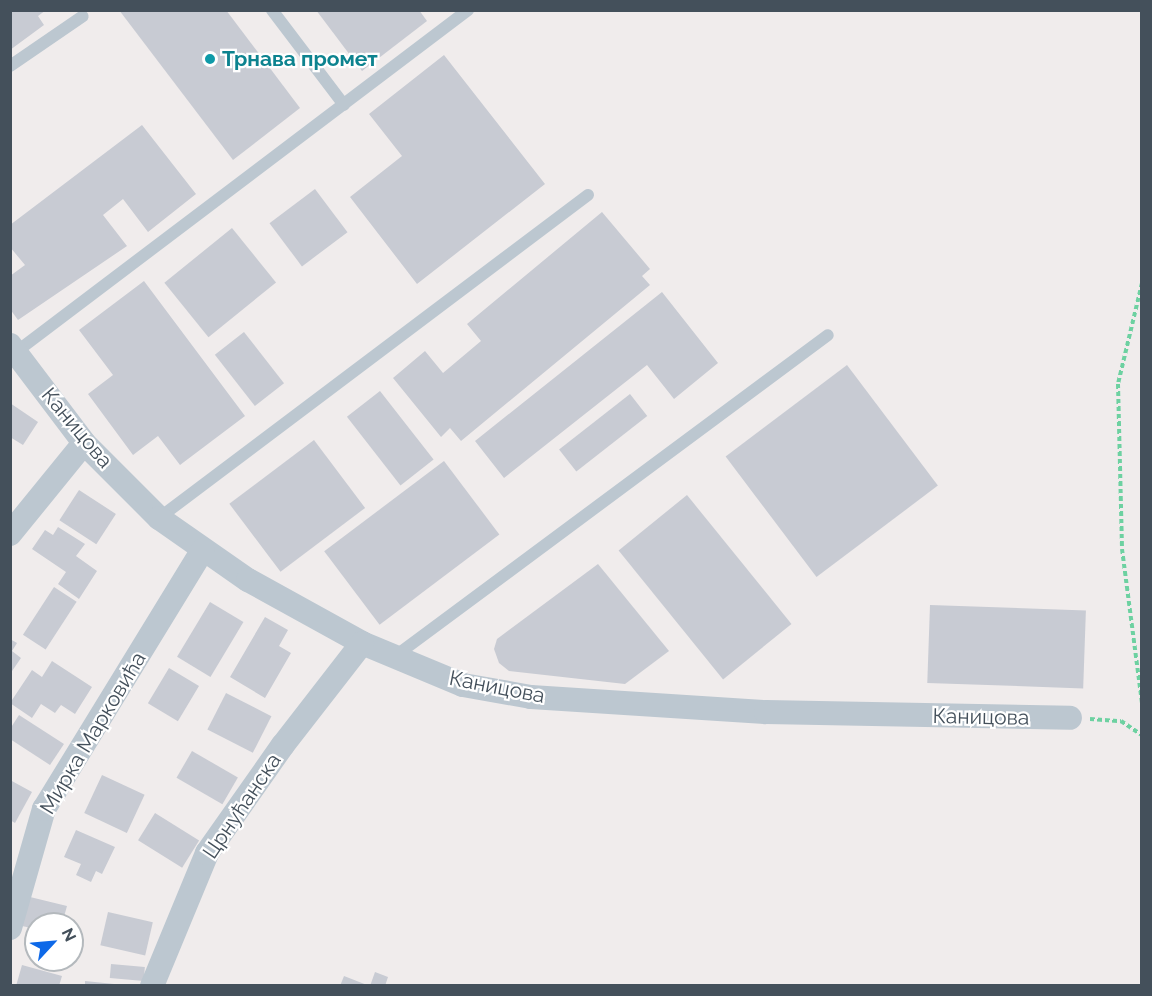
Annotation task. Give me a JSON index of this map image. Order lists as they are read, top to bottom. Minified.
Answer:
{"streets":{"street":["Каницова","Мирка Марковића","Црнућанска"]},"crossings":[["Каницова","Мирка Марковића"],["Каницова","Црнућанска"]],"places":["Трнава промет"],"north":"top right"}
